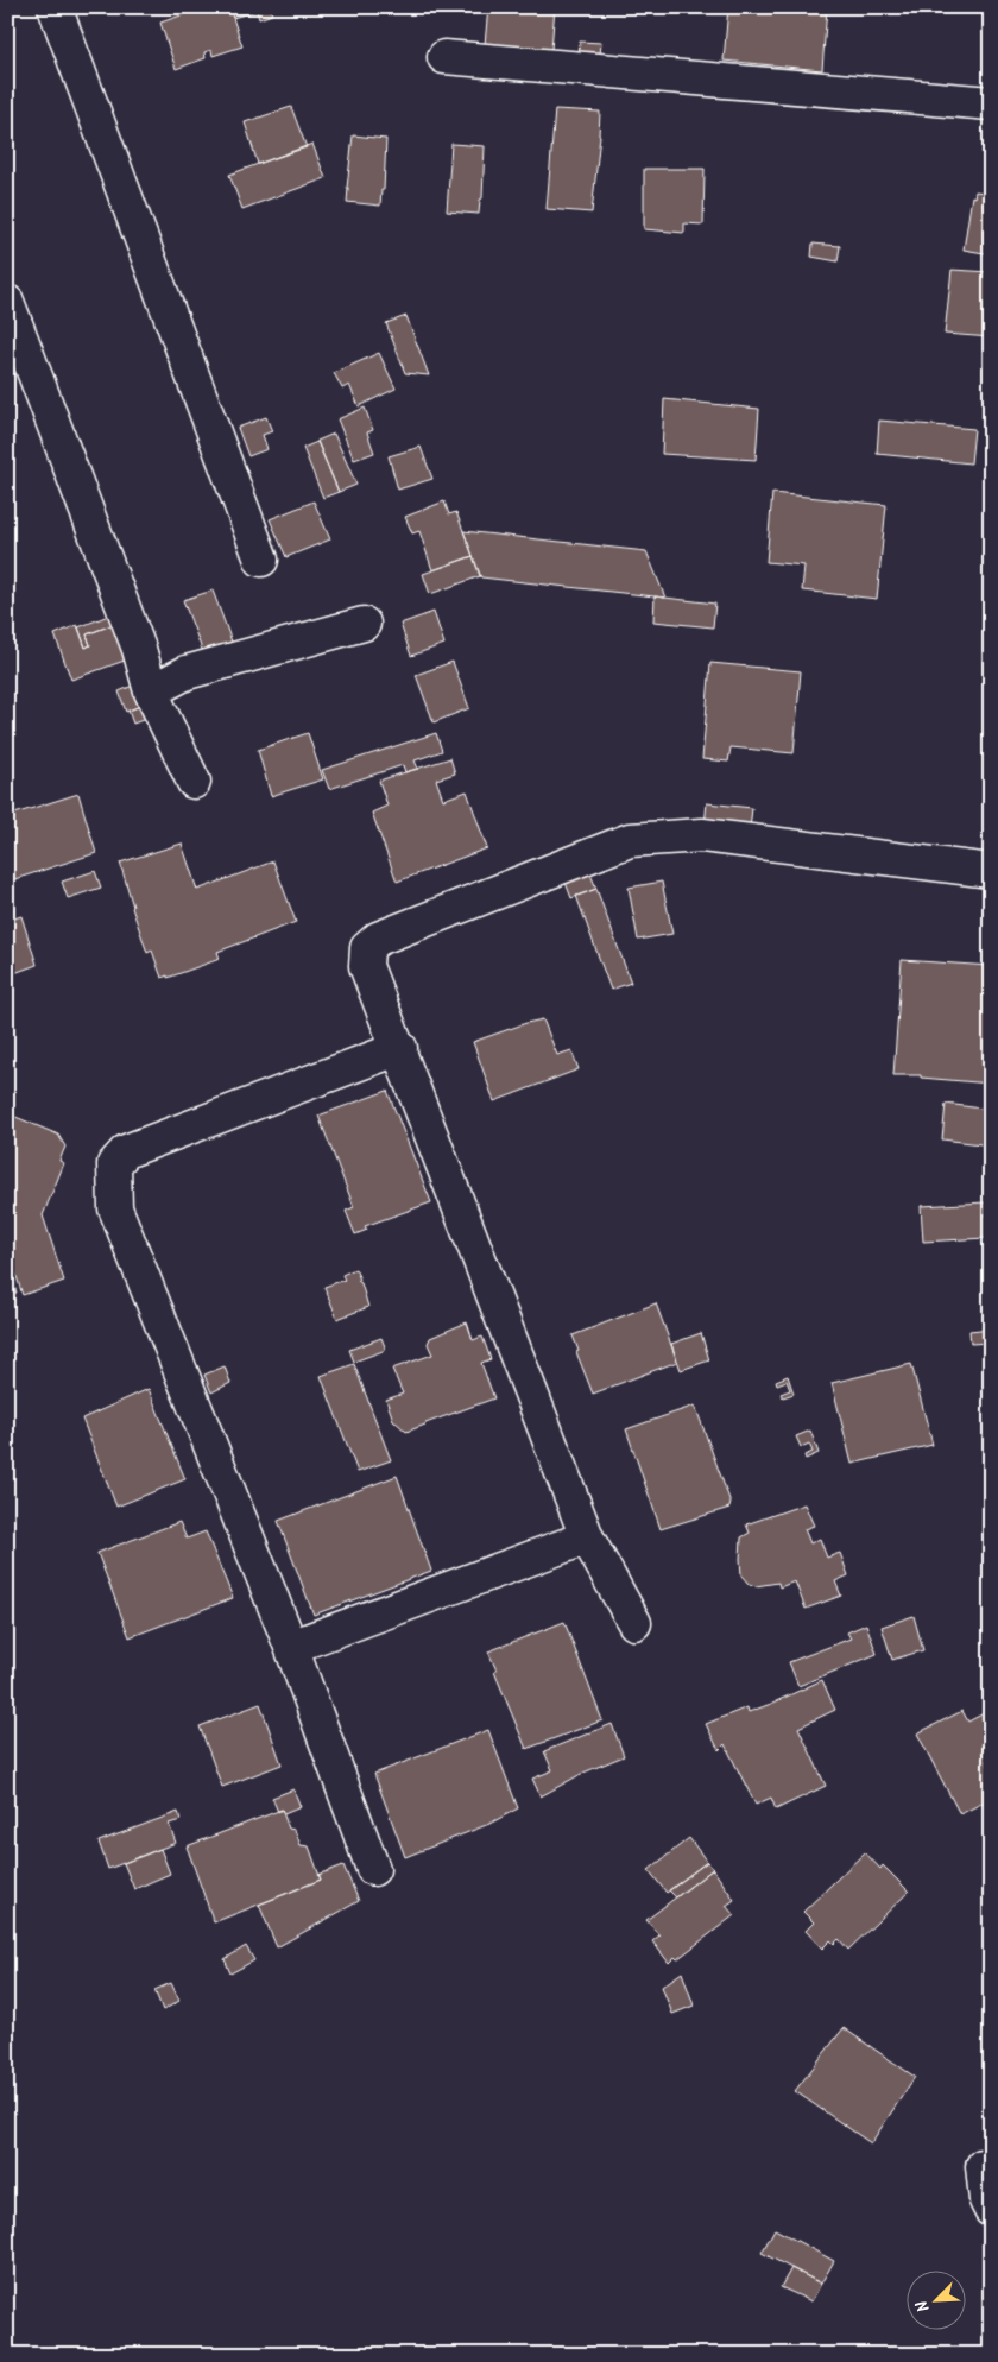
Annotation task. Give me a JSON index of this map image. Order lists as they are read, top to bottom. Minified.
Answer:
{"north":"bottom left"}
